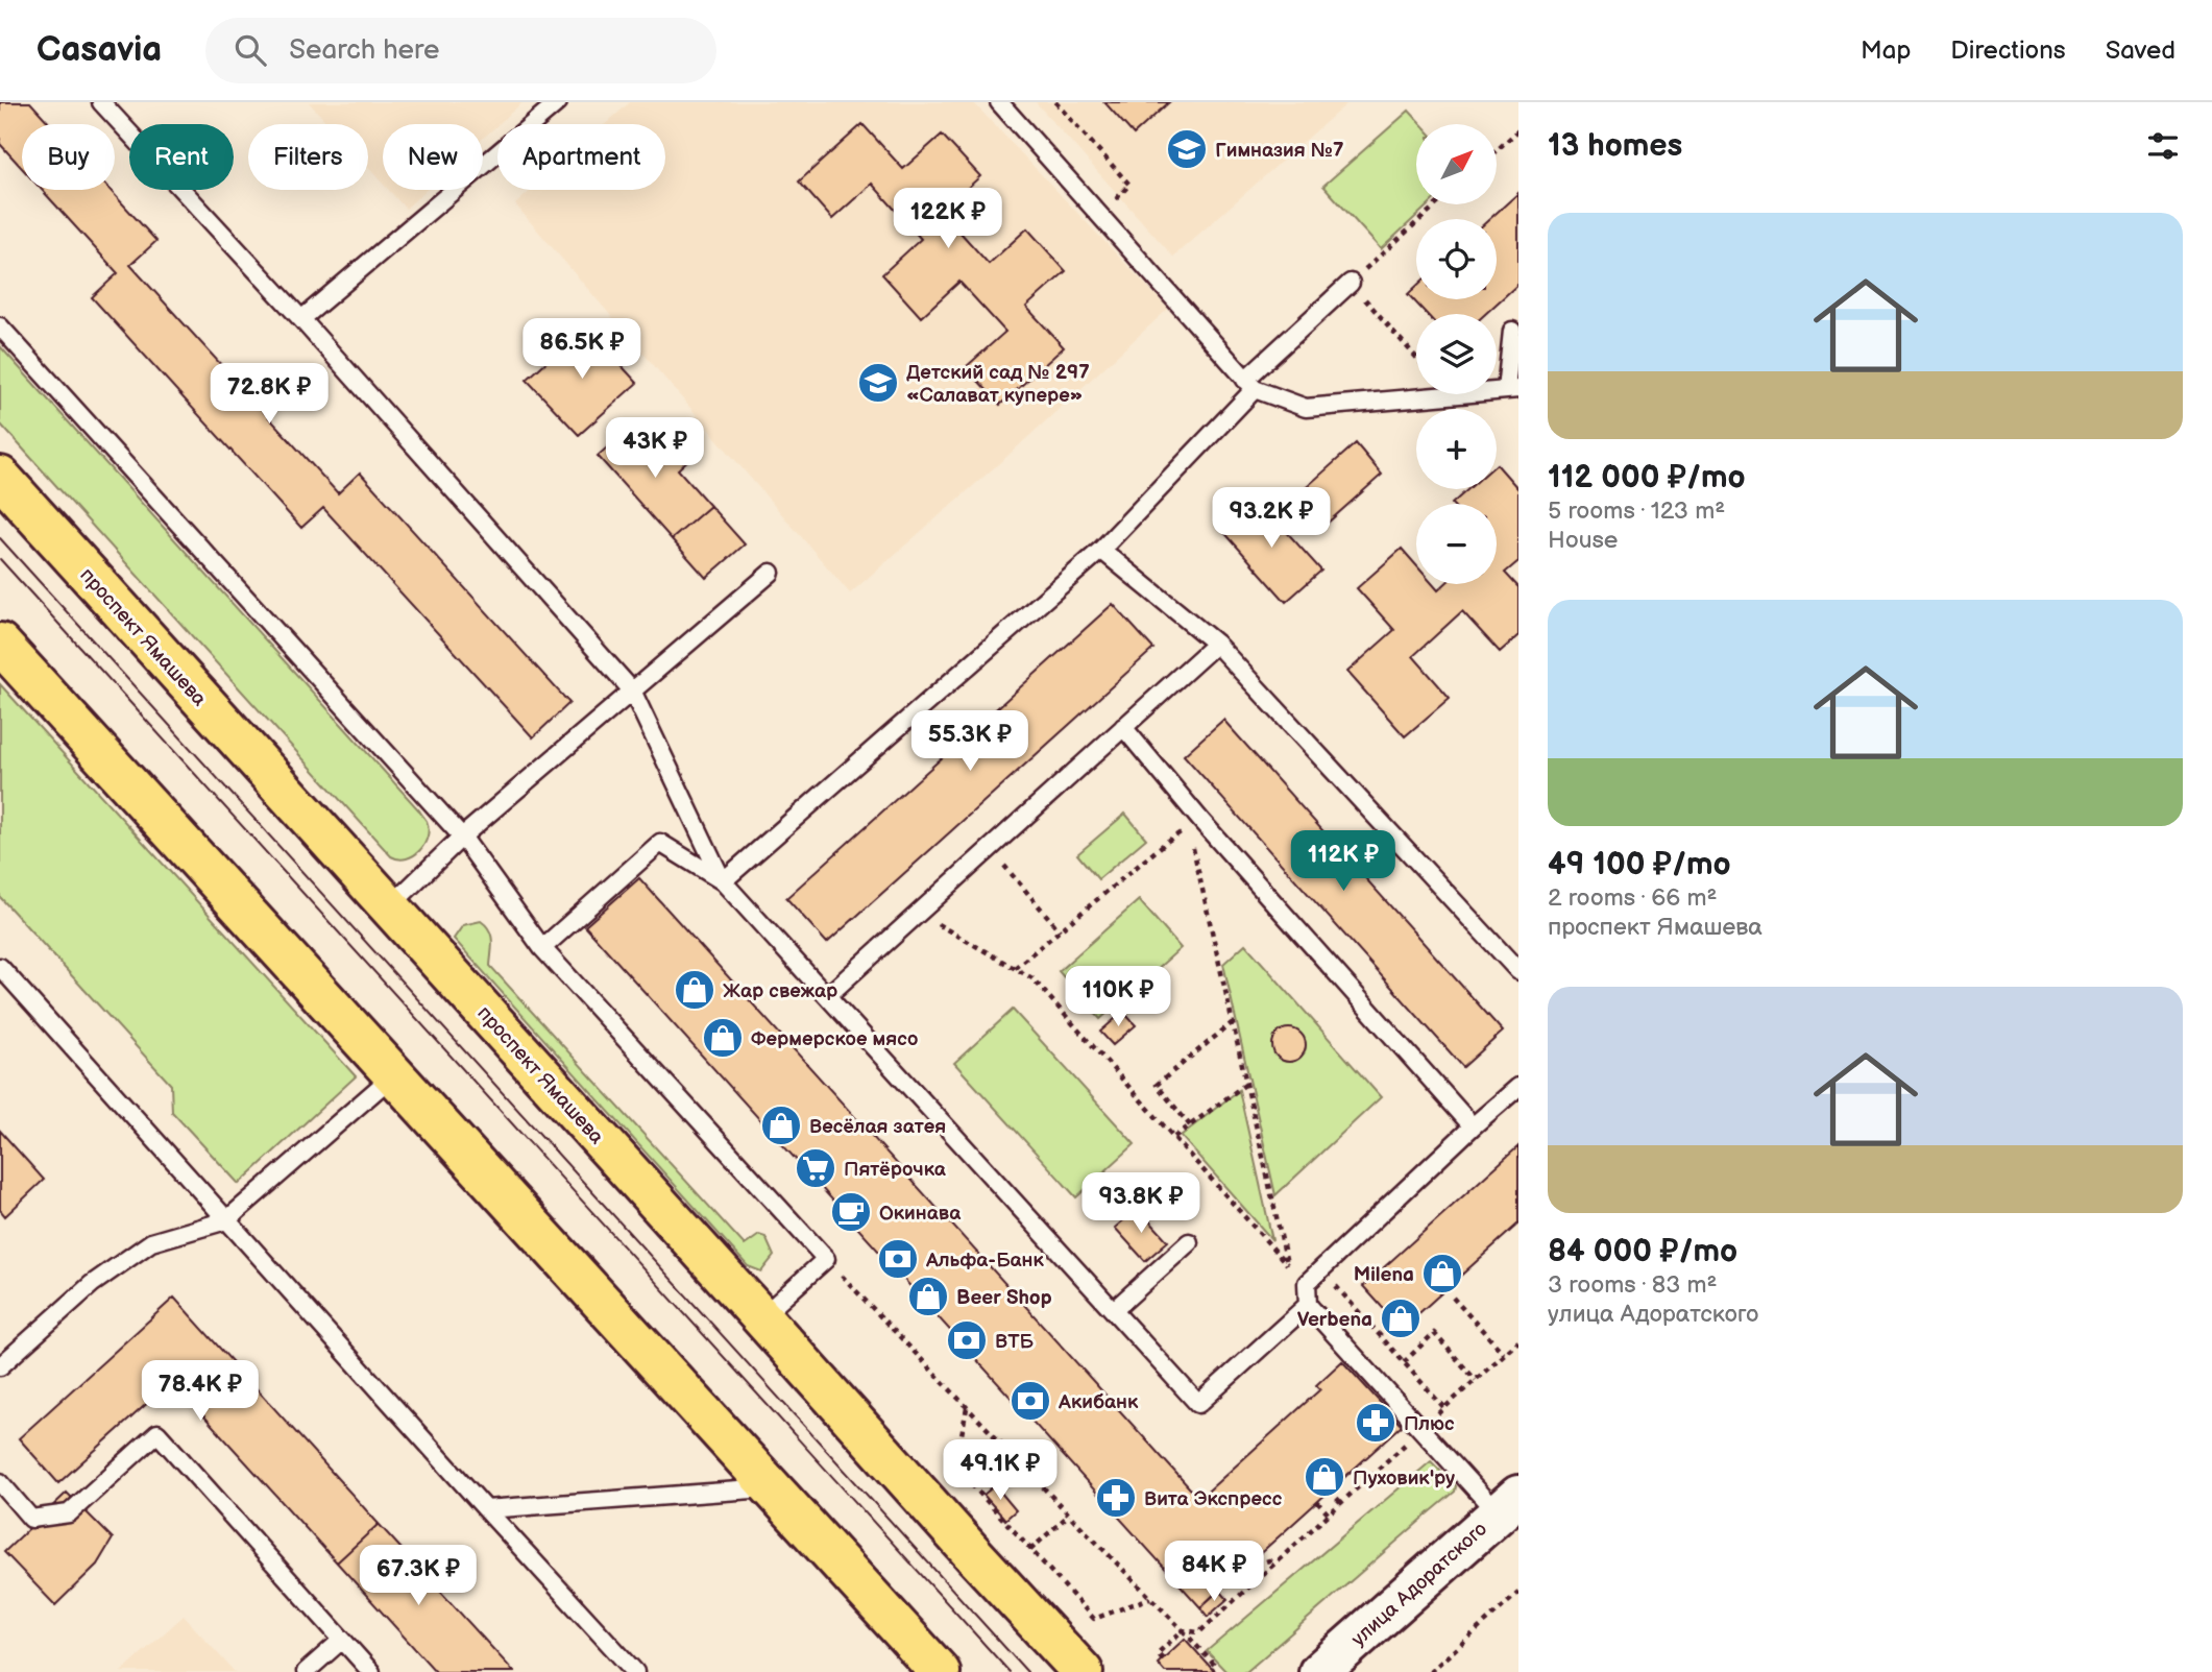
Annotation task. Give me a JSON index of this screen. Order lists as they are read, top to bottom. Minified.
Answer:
{"streets":{"main road":["проспект Ямашева"],"street":["улица Адоратского"]},"places":{"school or university":["Гимназия №7","Детский сад № 297 «Салават купере»"],"shop":["Жар свежар","Фермерское мясо","Весёлая затея","Milena","Beer Shop","Verbena","Пуховик'ру"],"supermarket":["Пятёрочка"],"cafe":["Окинава"],"bank":["Альфа-Банк","ВТБ","Акибанк"],"pharmacy":["Плюс","Вита Экспресс"]},"north":"top right","page":{"header":"Casavia","search":"Search here","nav":["Map","Directions","Saved"],"heading":"13 homes","map_buttons":["+","−"],"chip":["Buy","Rent","Filters","New","Apartment"],"price":["122K ₽","86.5K ₽","72.8K ₽","43K ₽","93.2K ₽","55.3K ₽","112K ₽","110K ₽","93.8K ₽","78.4K ₽","49.1K ₽","84K ₽","67.3K ₽"],"list":[{"name":"112 000 ₽/mo","note":"5 rooms · 123 m² · House"},{"name":"49 100 ₽/mo","note":"2 rooms · 66 m² · проспект Ямашева"},{"name":"84 000 ₽/mo","note":"3 rooms · 83 m² · улица Адоратского"}]}}
